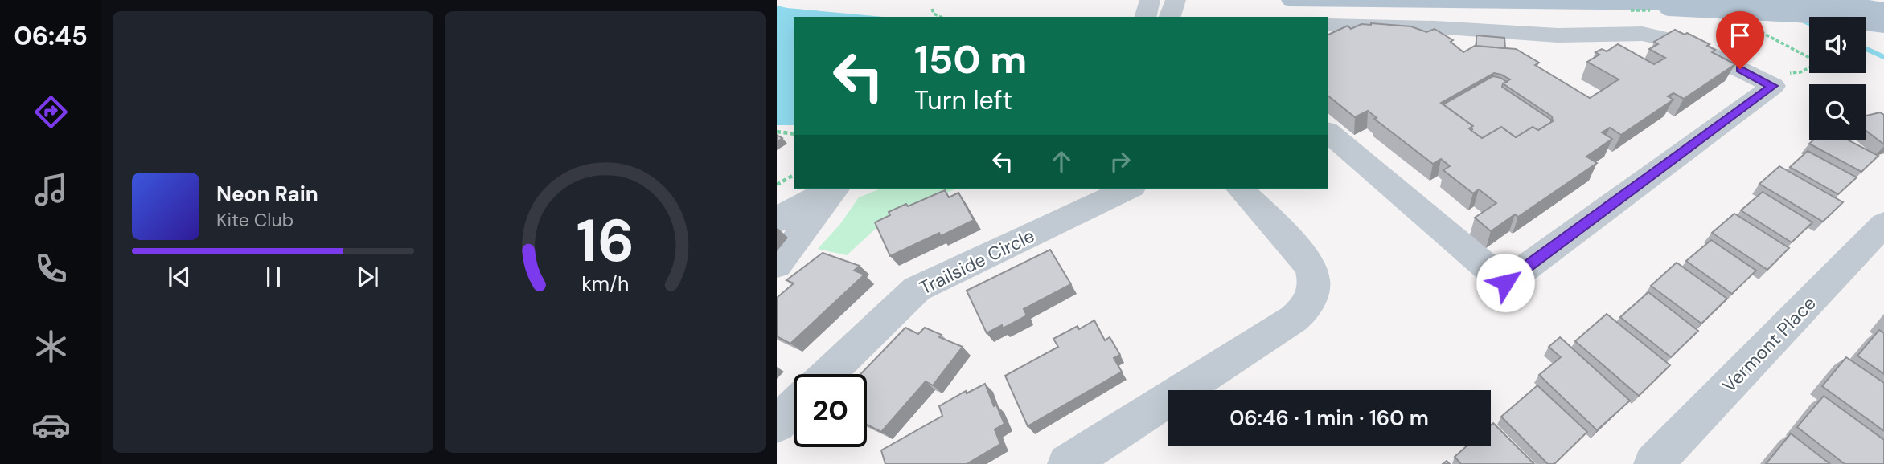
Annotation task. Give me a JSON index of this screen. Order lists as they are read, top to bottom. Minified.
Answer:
{"streets":{"street":["Trailside Circle","Vermont Place"]},"page":{"tabs":"06:45","turn":["150 m","Turn left"],"song":["Neon Rain","Kite Club"],"limit":"20","trip":"06:46 · 1 min · 160 m","gauge":["16","km/h"]}}
